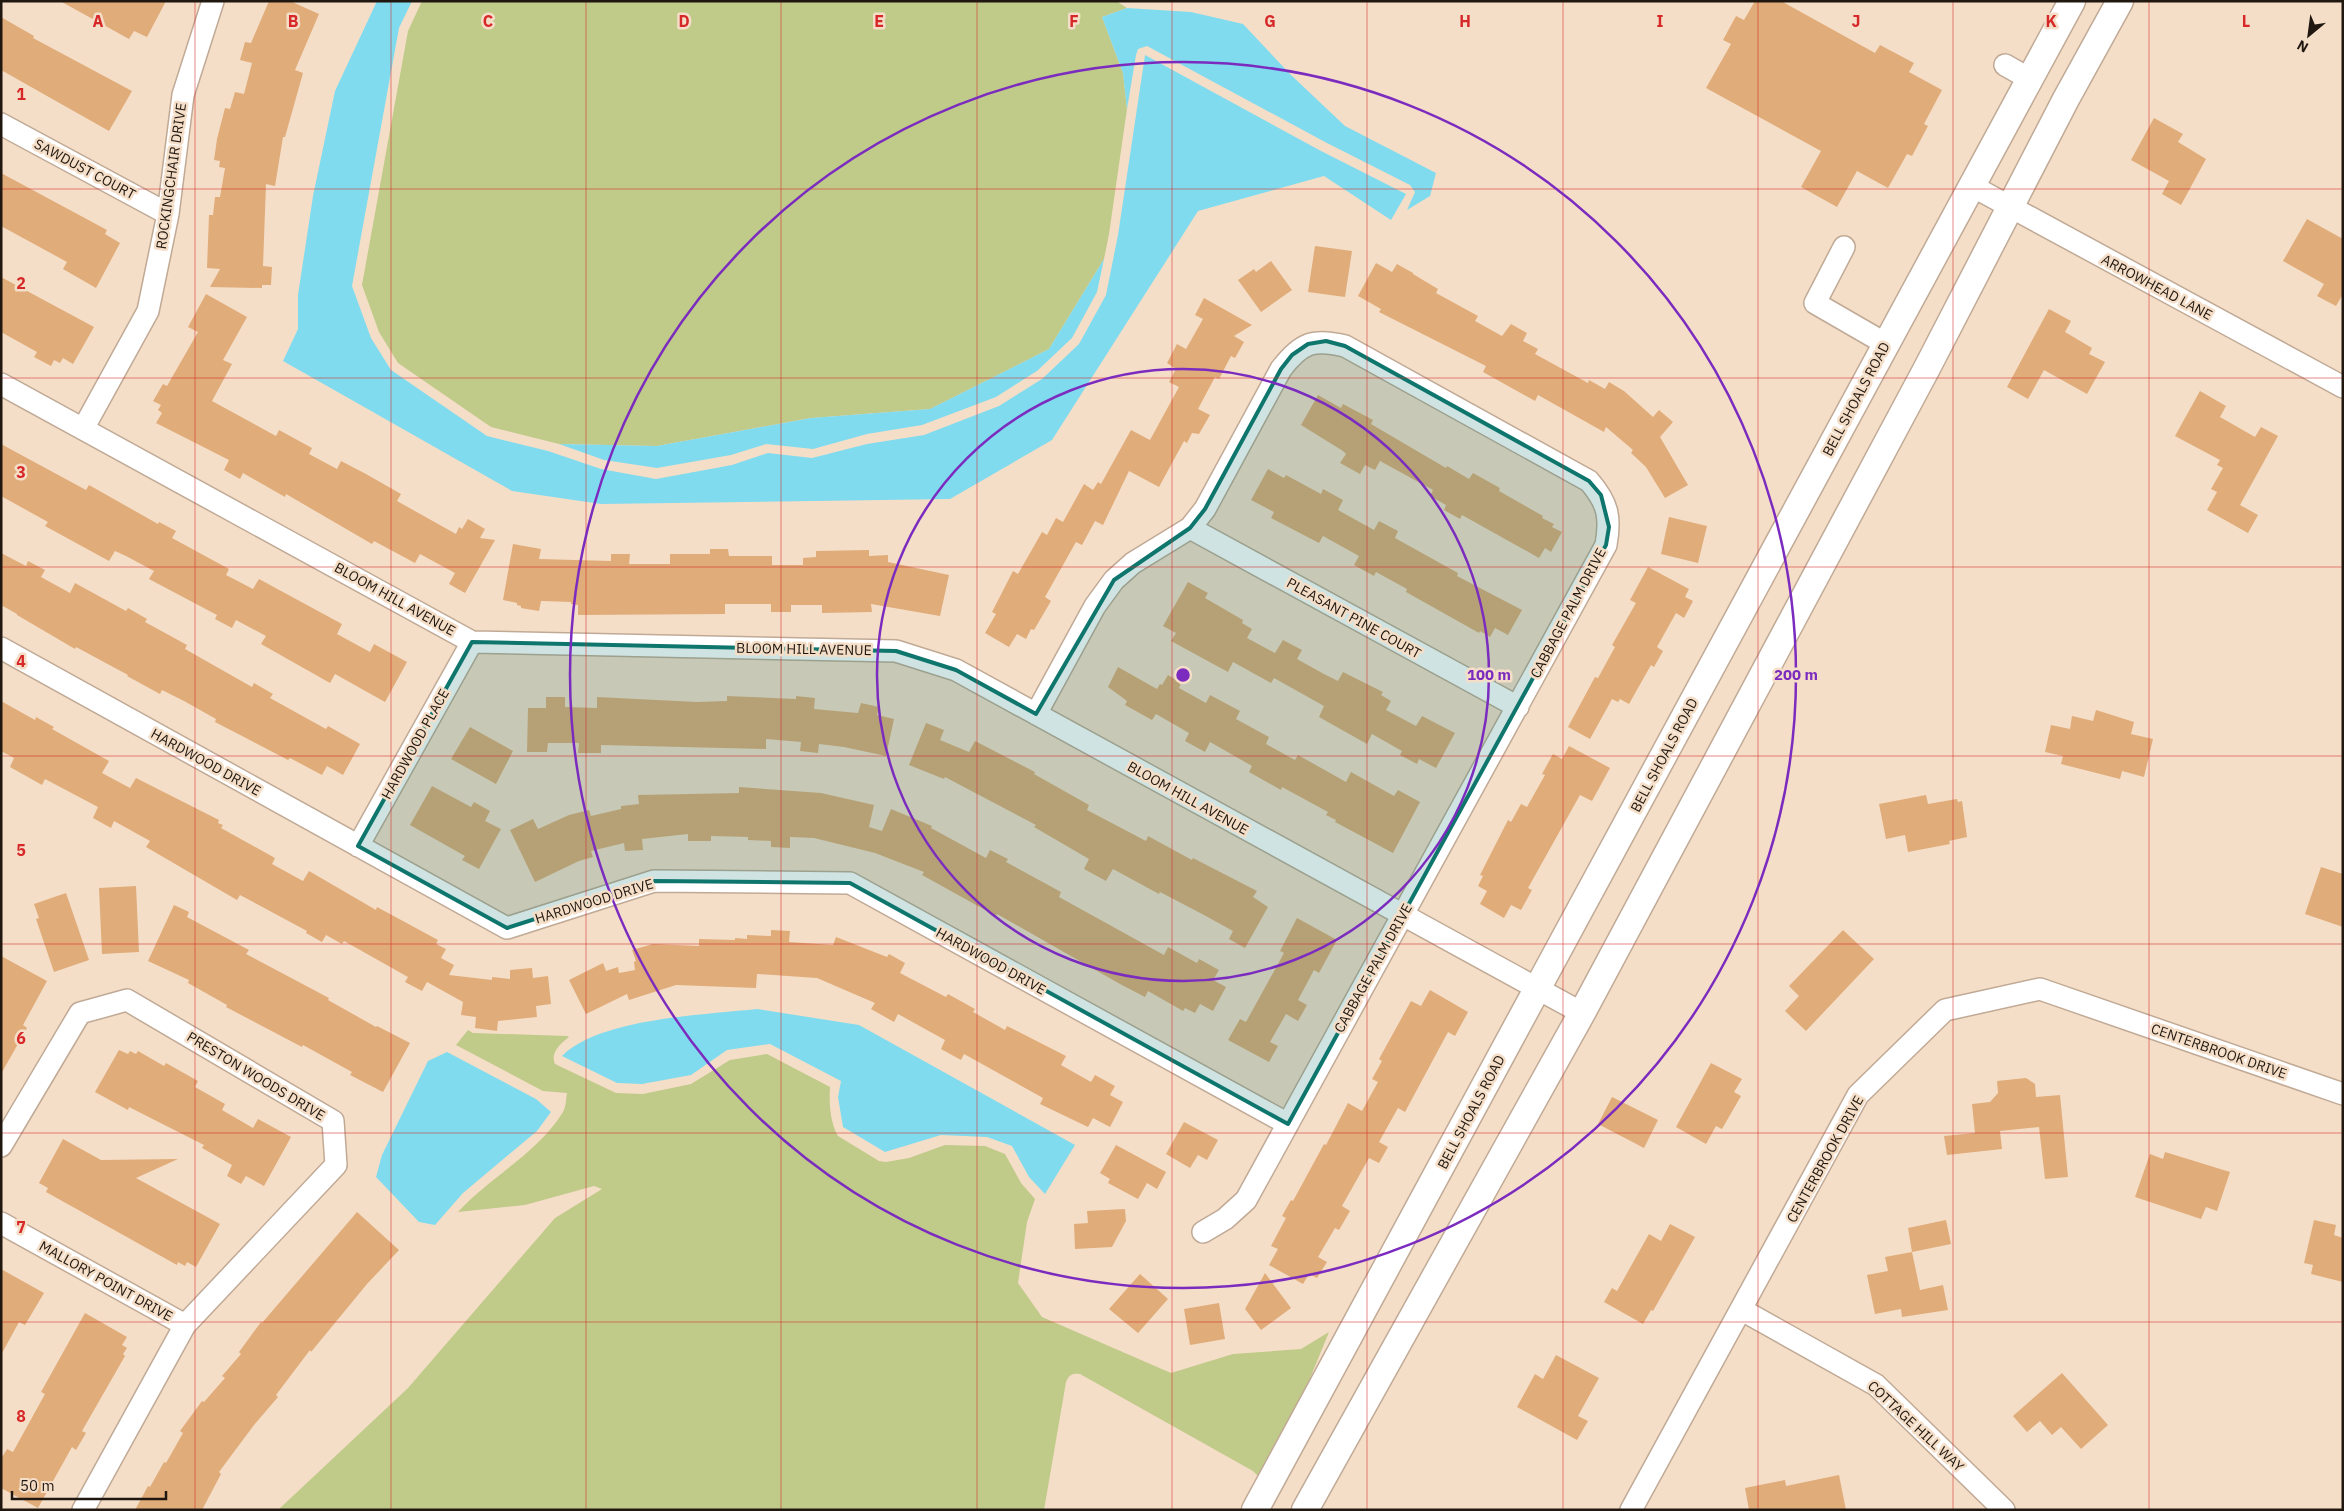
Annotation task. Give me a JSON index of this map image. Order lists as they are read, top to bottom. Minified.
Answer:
{"streets":{"main road":["BELL SHOALS ROAD"],"street":["SAWDUST COURT","ROCKINGCHAIR DRIVE","ARROWHEAD LANE","BLOOM HILL AVENUE","CABBAGE PALM DRIVE","PLEASANT PINE COURT","HARDWOOD PLACE","HARDWOOD DRIVE","CENTERBROOK DRIVE","PRESTON WOODS DRIVE","MALLORY POINT DRIVE","COTTAGE HILL WAY"]},"crossings":[["SAWDUST COURT","ROCKINGCHAIR DRIVE"],["ROCKINGCHAIR DRIVE","BLOOM HILL AVENUE"],["ARROWHEAD LANE","BELL SHOALS ROAD"],["BELL SHOALS ROAD","BLOOM HILL AVENUE"],["BLOOM HILL AVENUE","CABBAGE PALM DRIVE"],["BLOOM HILL AVENUE","HARDWOOD PLACE"],["CABBAGE PALM DRIVE","PLEASANT PINE COURT"],["CABBAGE PALM DRIVE","HARDWOOD DRIVE"],["HARDWOOD PLACE","HARDWOOD DRIVE"],["CENTERBROOK DRIVE","COTTAGE HILL WAY"],["PRESTON WOODS DRIVE","MALLORY POINT DRIVE"]],"scale_bar":"50 m","north":"bottom left","grid":{"columns":["A","B","C","D","E","F","G","H","I","J","K","L"],"rows":["1","2","3","4","5","6","7","8"]},"rings":["100 m","200 m"]}
